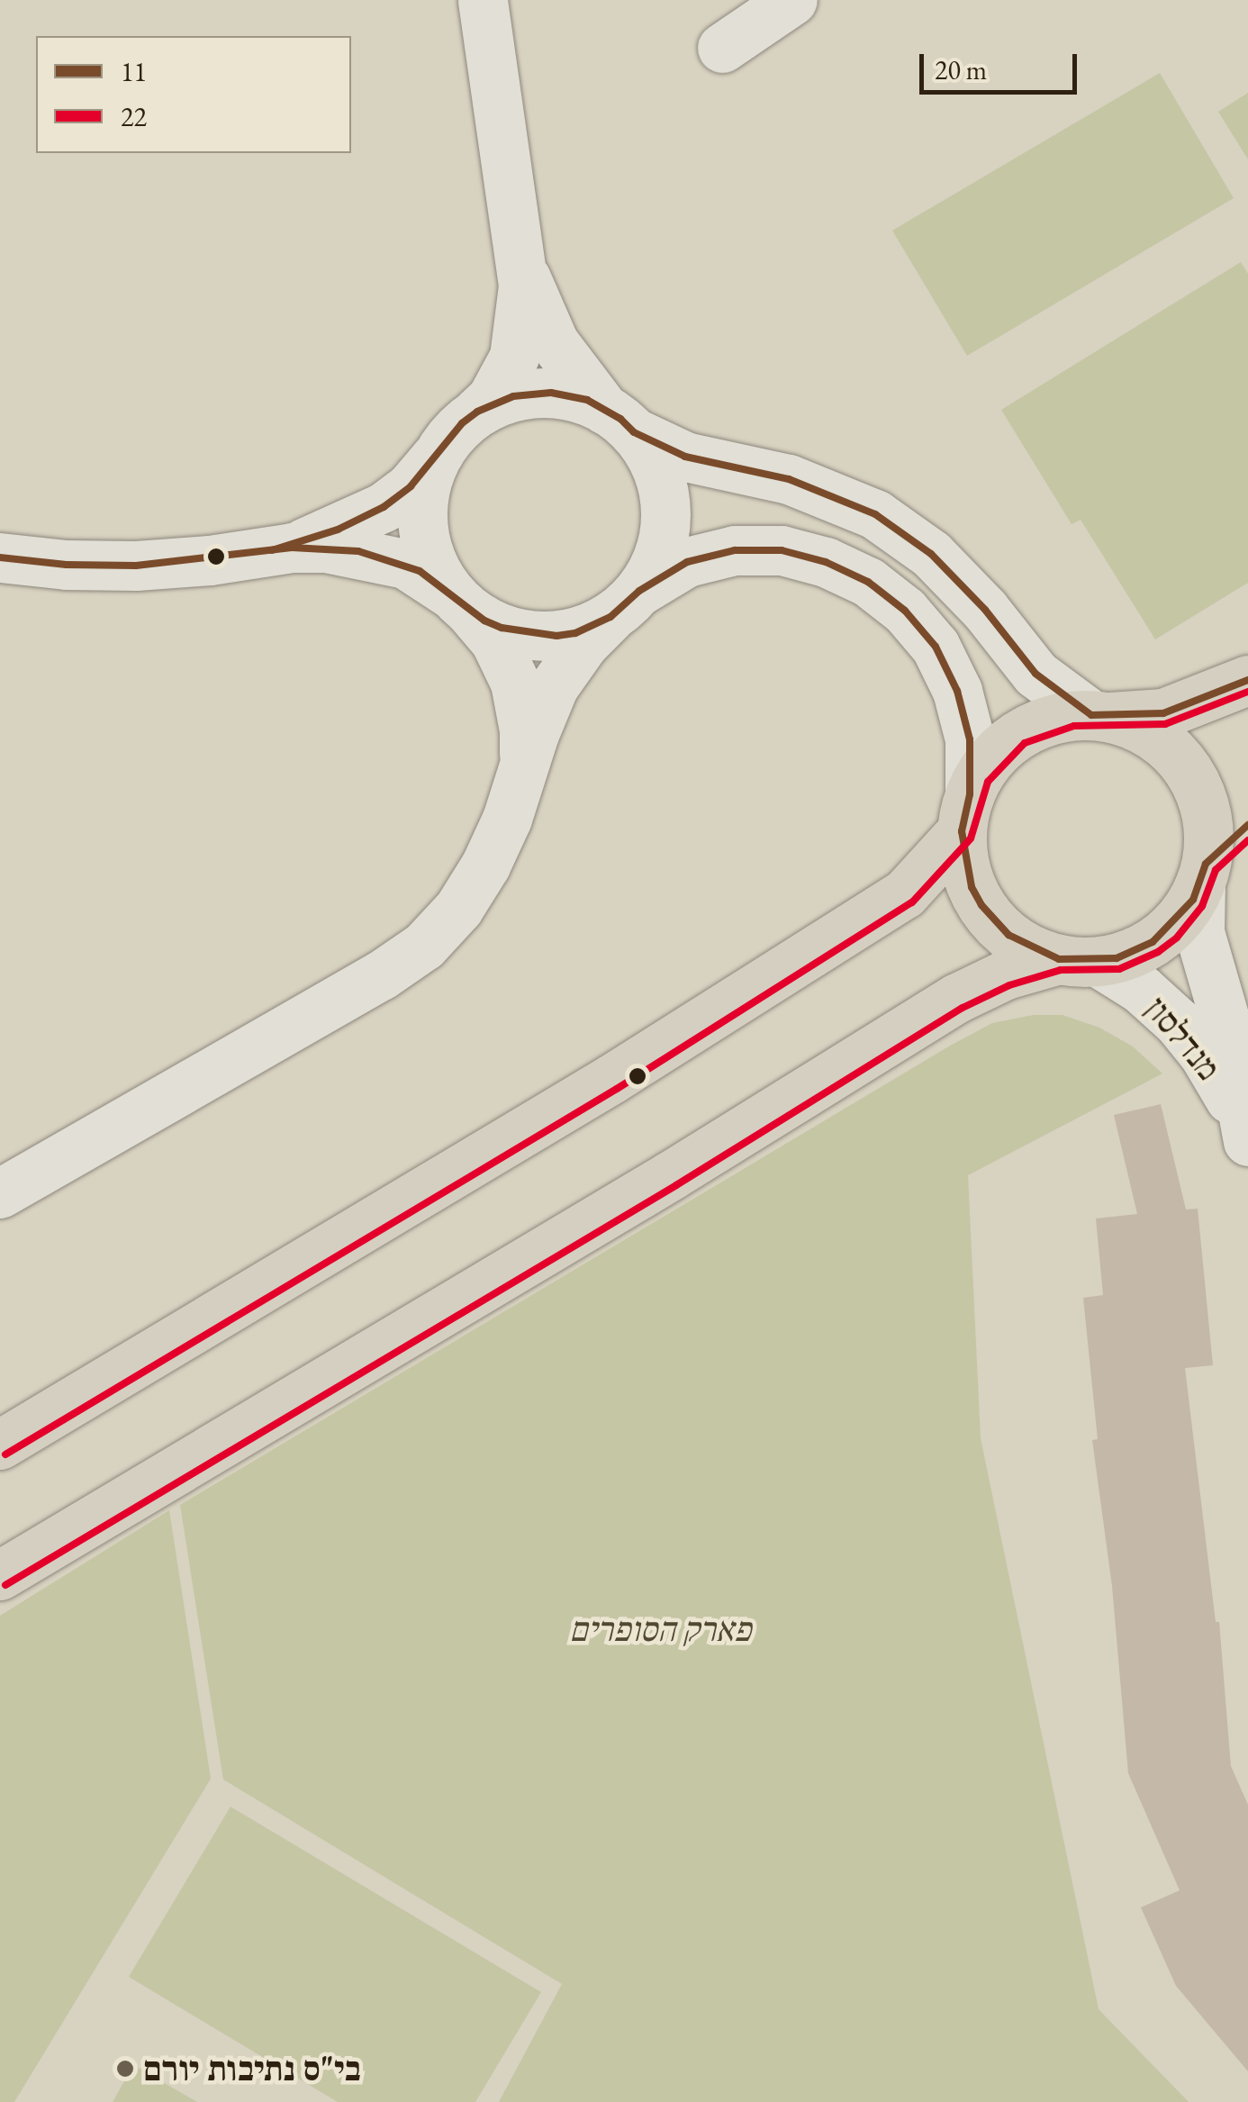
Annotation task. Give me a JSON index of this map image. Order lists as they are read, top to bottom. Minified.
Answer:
{"streets":{"street":["מנדלסון"]},"parks":["פארק הסופרים"],"places":["בי\"ס נתיבות יורם"],"lines":["transit line 11","transit line 22"],"legend":["11","22"],"scale_bar":"20 m"}
